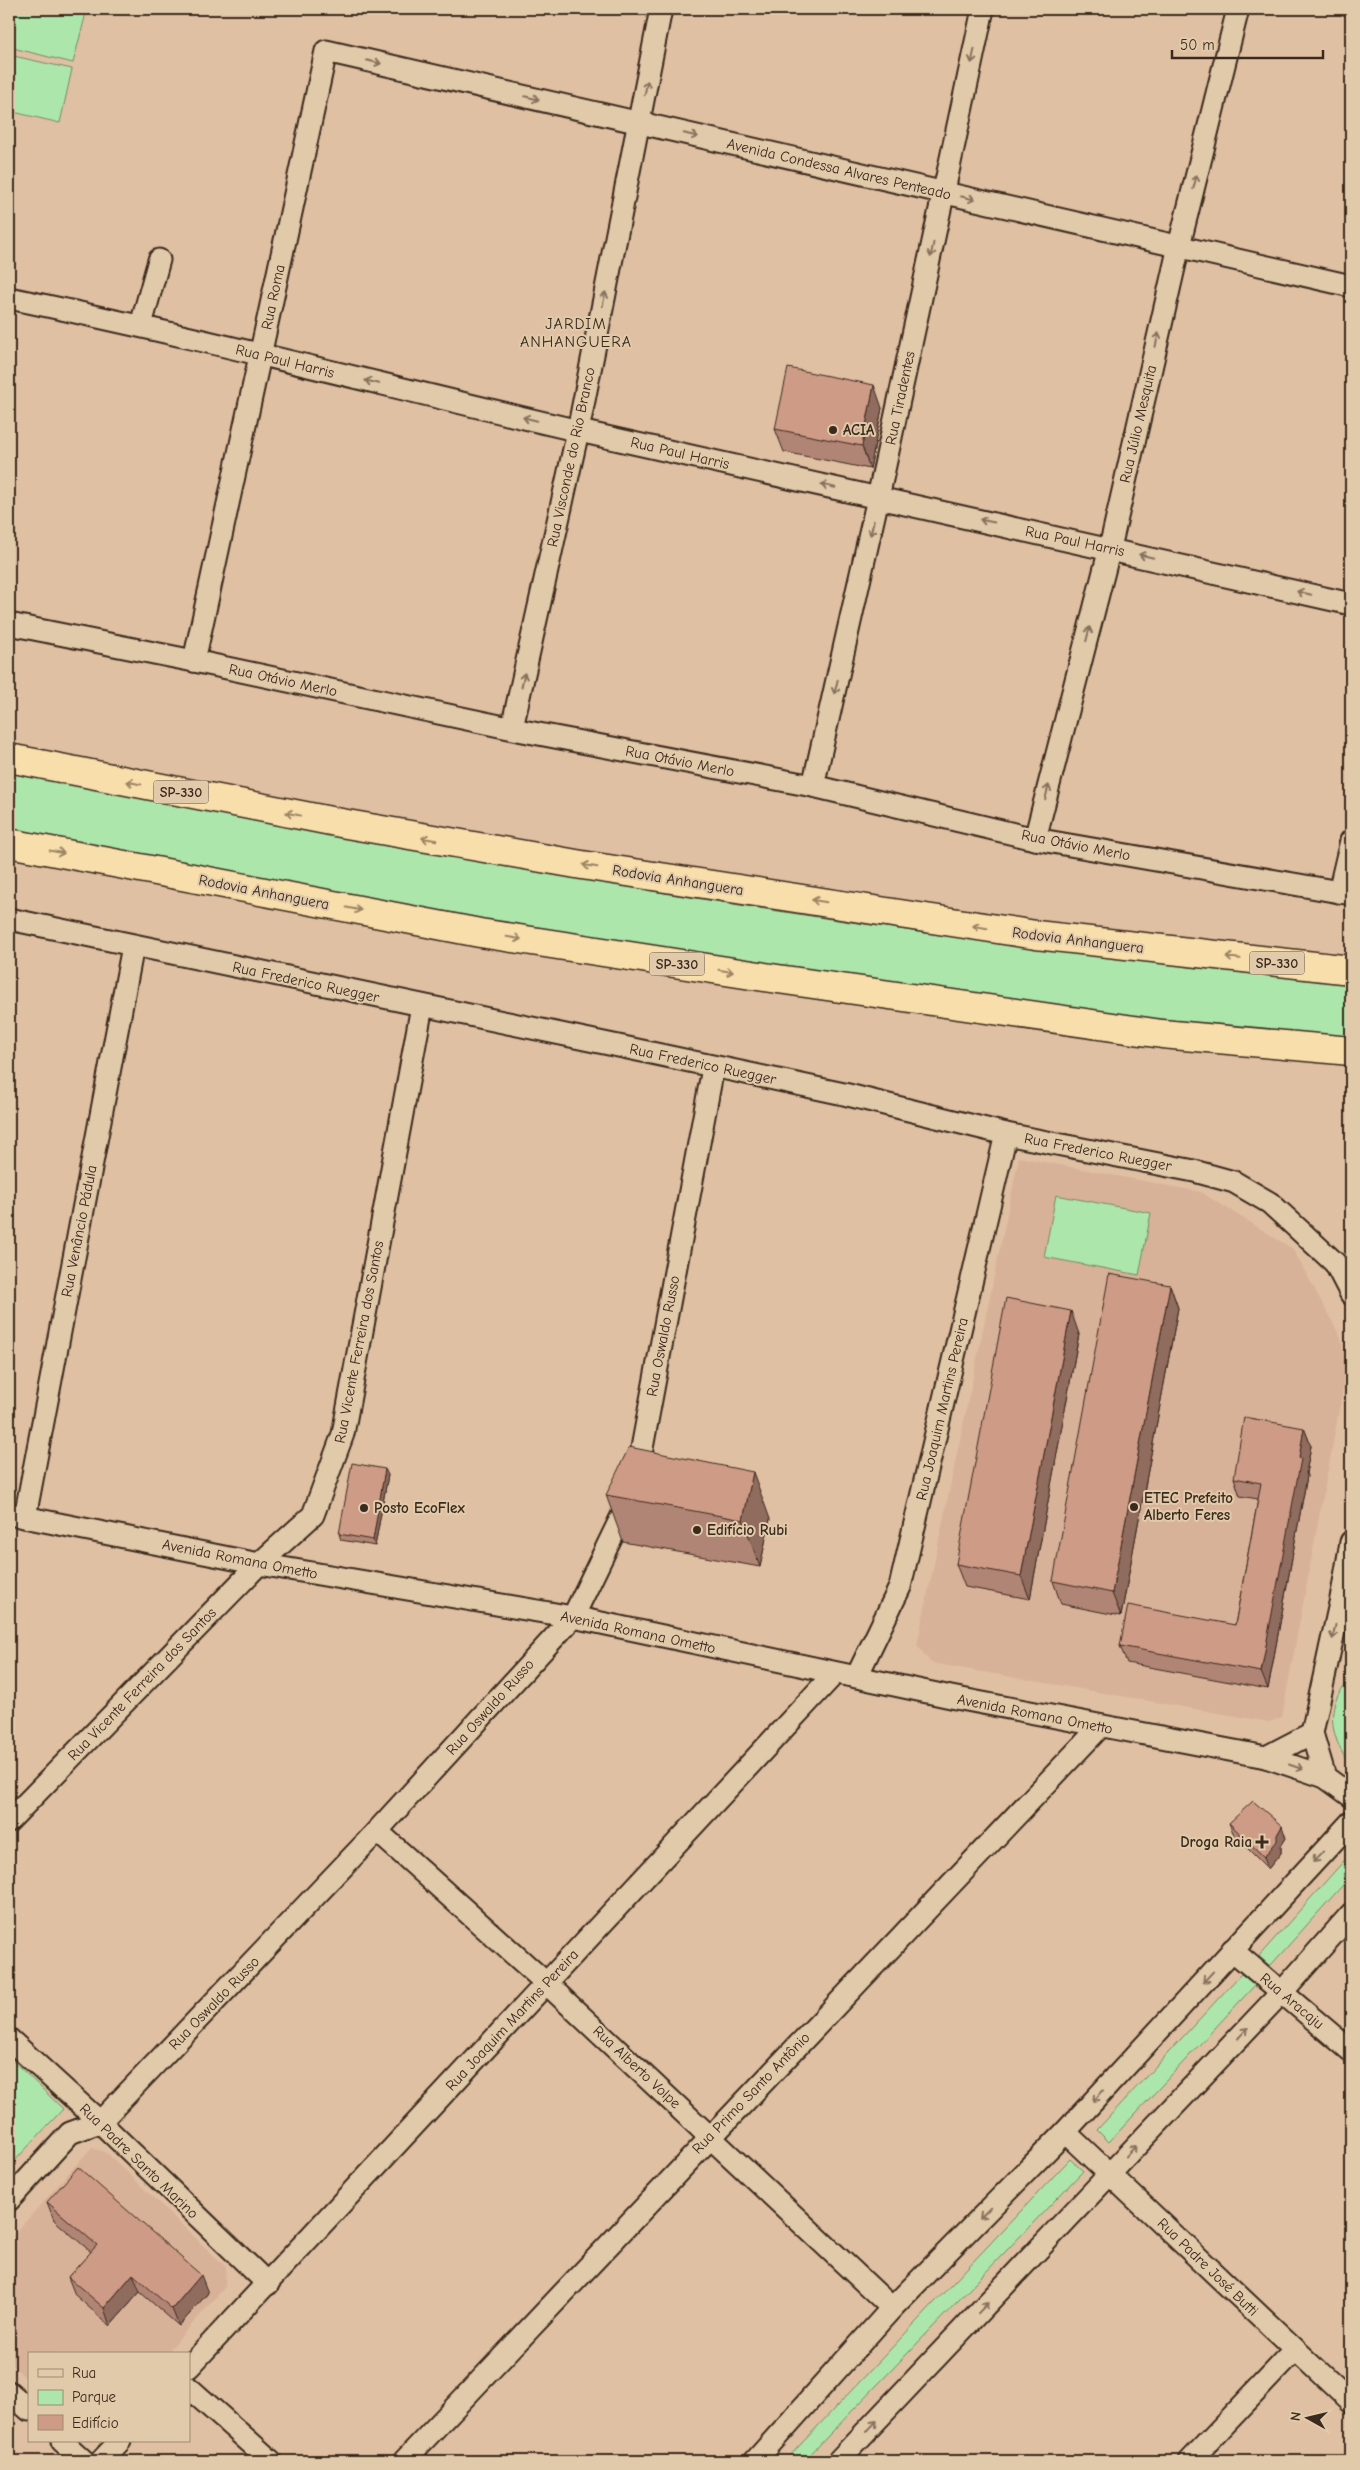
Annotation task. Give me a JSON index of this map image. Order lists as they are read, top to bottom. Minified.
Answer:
{"streets":{"highway":["SP-330","Rodovia Anhanguera"],"street":["Avenida Condessa Alvares Penteado","Rua Roma","Rua Paul Harris","Rua Tiradentes","Rua Júlio Mesquita","Rua Visconde do Rio Branco","Rua Otávio Merlo","Rua Frederico Ruegger","Rua Venâncio Pádula","Rua Oswaldo Russo","Rua Vicente Ferreira dos Santos","Rua Joaquim Martins Pereira","Avenida Romana Ometto","Rua Aracaju","Rua Alberto Volpe","Rua Primo Santo Antônio","Rua Padre Santo Marino","Rua Padre José Butti"]},"crossings":[["Avenida Condessa Alvares Penteado","Rua Roma"],["Avenida Condessa Alvares Penteado","Rua Tiradentes"],["Avenida Condessa Alvares Penteado","Rua Júlio Mesquita"],["Avenida Condessa Alvares Penteado","Rua Visconde do Rio Branco"],["Rua Roma","Rua Paul Harris"],["Rua Roma","Rua Otávio Merlo"],["Rua Paul Harris","Rua Tiradentes"],["Rua Paul Harris","Rua Júlio Mesquita"],["Rua Paul Harris","Rua Visconde do Rio Branco"],["Rua Tiradentes","Rua Otávio Merlo"],["Rua Júlio Mesquita","Rua Otávio Merlo"],["Rua Visconde do Rio Branco","Rua Otávio Merlo"],["Rua Frederico Ruegger","Rua Venâncio Pádula"],["Rua Frederico Ruegger","Rua Oswaldo Russo"],["Rua Frederico Ruegger","Rua Vicente Ferreira dos Santos"],["Rua Frederico Ruegger","Rua Joaquim Martins Pereira"],["Rua Venâncio Pádula","Avenida Romana Ometto"],["Rua Oswaldo Russo","Avenida Romana Ometto"],["Rua Oswaldo Russo","Rua Alberto Volpe"],["Rua Oswaldo Russo","Rua Padre Santo Marino"],["Rua Vicente Ferreira dos Santos","Avenida Romana Ometto"],["Rua Joaquim Martins Pereira","Avenida Romana Ometto"],["Rua Joaquim Martins Pereira","Rua Alberto Volpe"],["Rua Joaquim Martins Pereira","Rua Padre Santo Marino"],["Avenida Romana Ometto","Rua Primo Santo Antônio"],["Rua Alberto Volpe","Rua Primo Santo Antônio"]],"one_way":["Avenida Condessa Alvares Penteado","Rua Paul Harris","Rua Tiradentes","Rua Júlio Mesquita","Rua Visconde do Rio Branco"],"districts":["JARDIM ANHANGUERA"],"places":{"other":["ACIA","ETEC Prefeito Alberto Feres","Posto EcoFlex","Edifício Rubi"],"health":["Droga Raia"]},"legend":["Rua","Parque","Edifício"],"scale_bar":"50 m","north":"left"}
